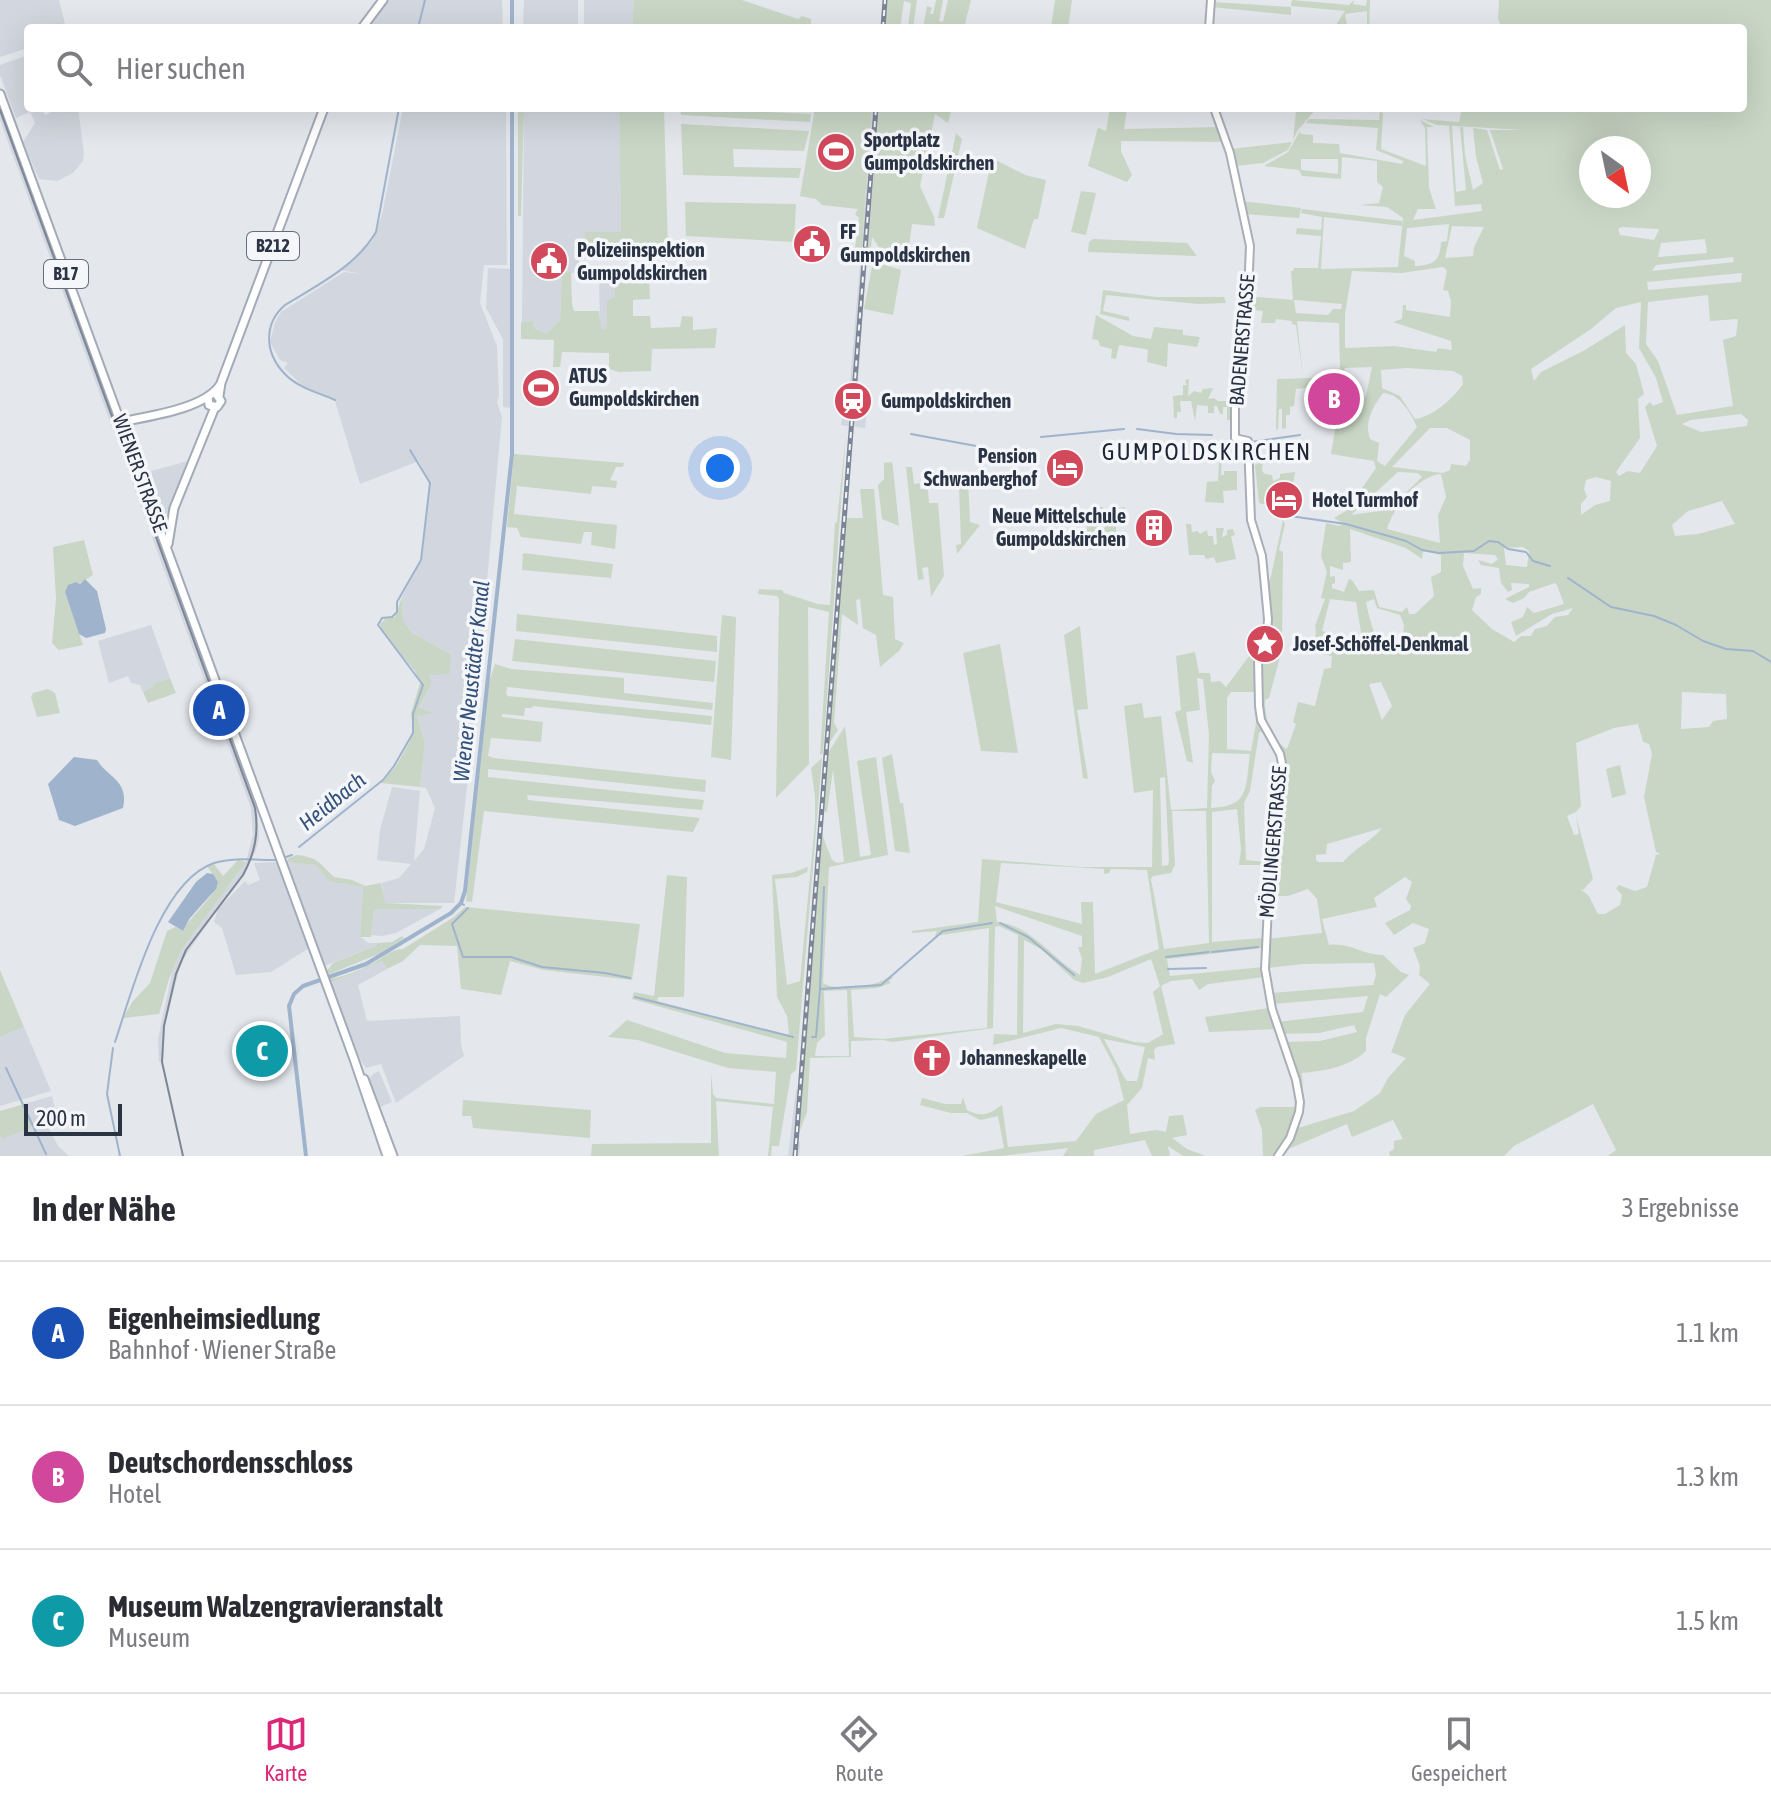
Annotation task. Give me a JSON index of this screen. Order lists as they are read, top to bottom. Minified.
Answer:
{"streets":{"main road":["B212","B17","BADENERSTRASSE","WIENER STRASSE","MÖDLINGERSTRASSE"]},"crossings":[["BADENERSTRASSE","MÖDLINGERSTRASSE"]],"districts":["GUMPOLDSKIRCHEN"],"water":["Wiener Neustädter Kanal","Heidbach"],"places":{"sports":["Sportplatz Gumpoldskirchen","ATUS Gumpoldskirchen"],"public building":["FF Gumpoldskirchen","Polizeiinspektion Gumpoldskirchen"],"station":["Gumpoldskirchen"],"hotel":["Pension Schwanberghof","Hotel Turmhof"],"building":["Neue Mittelschule Gumpoldskirchen"],"place":["Josef-Schöffel-Denkmal"],"church":["Johanneskapelle"]},"scale_bar":"200 m","north":"bottom right","page":{"search":"Hier suchen","pins":["B","A","C"],"scale":"200 m","heading":["In der Nähe","3 Ergebnisse"],"list":[{"mark":"A","name":"Eigenheimsiedlung","note":"Bahnhof · Wiener Straße","value":"1.1 km"},{"mark":"B","name":"Deutschordensschloss","note":"Hotel","value":"1.3 km"},{"mark":"C","name":"Museum Walzengravieranstalt","note":"Museum","value":"1.5 km"}],"nav":["Karte","Route","Gespeichert"]}}
